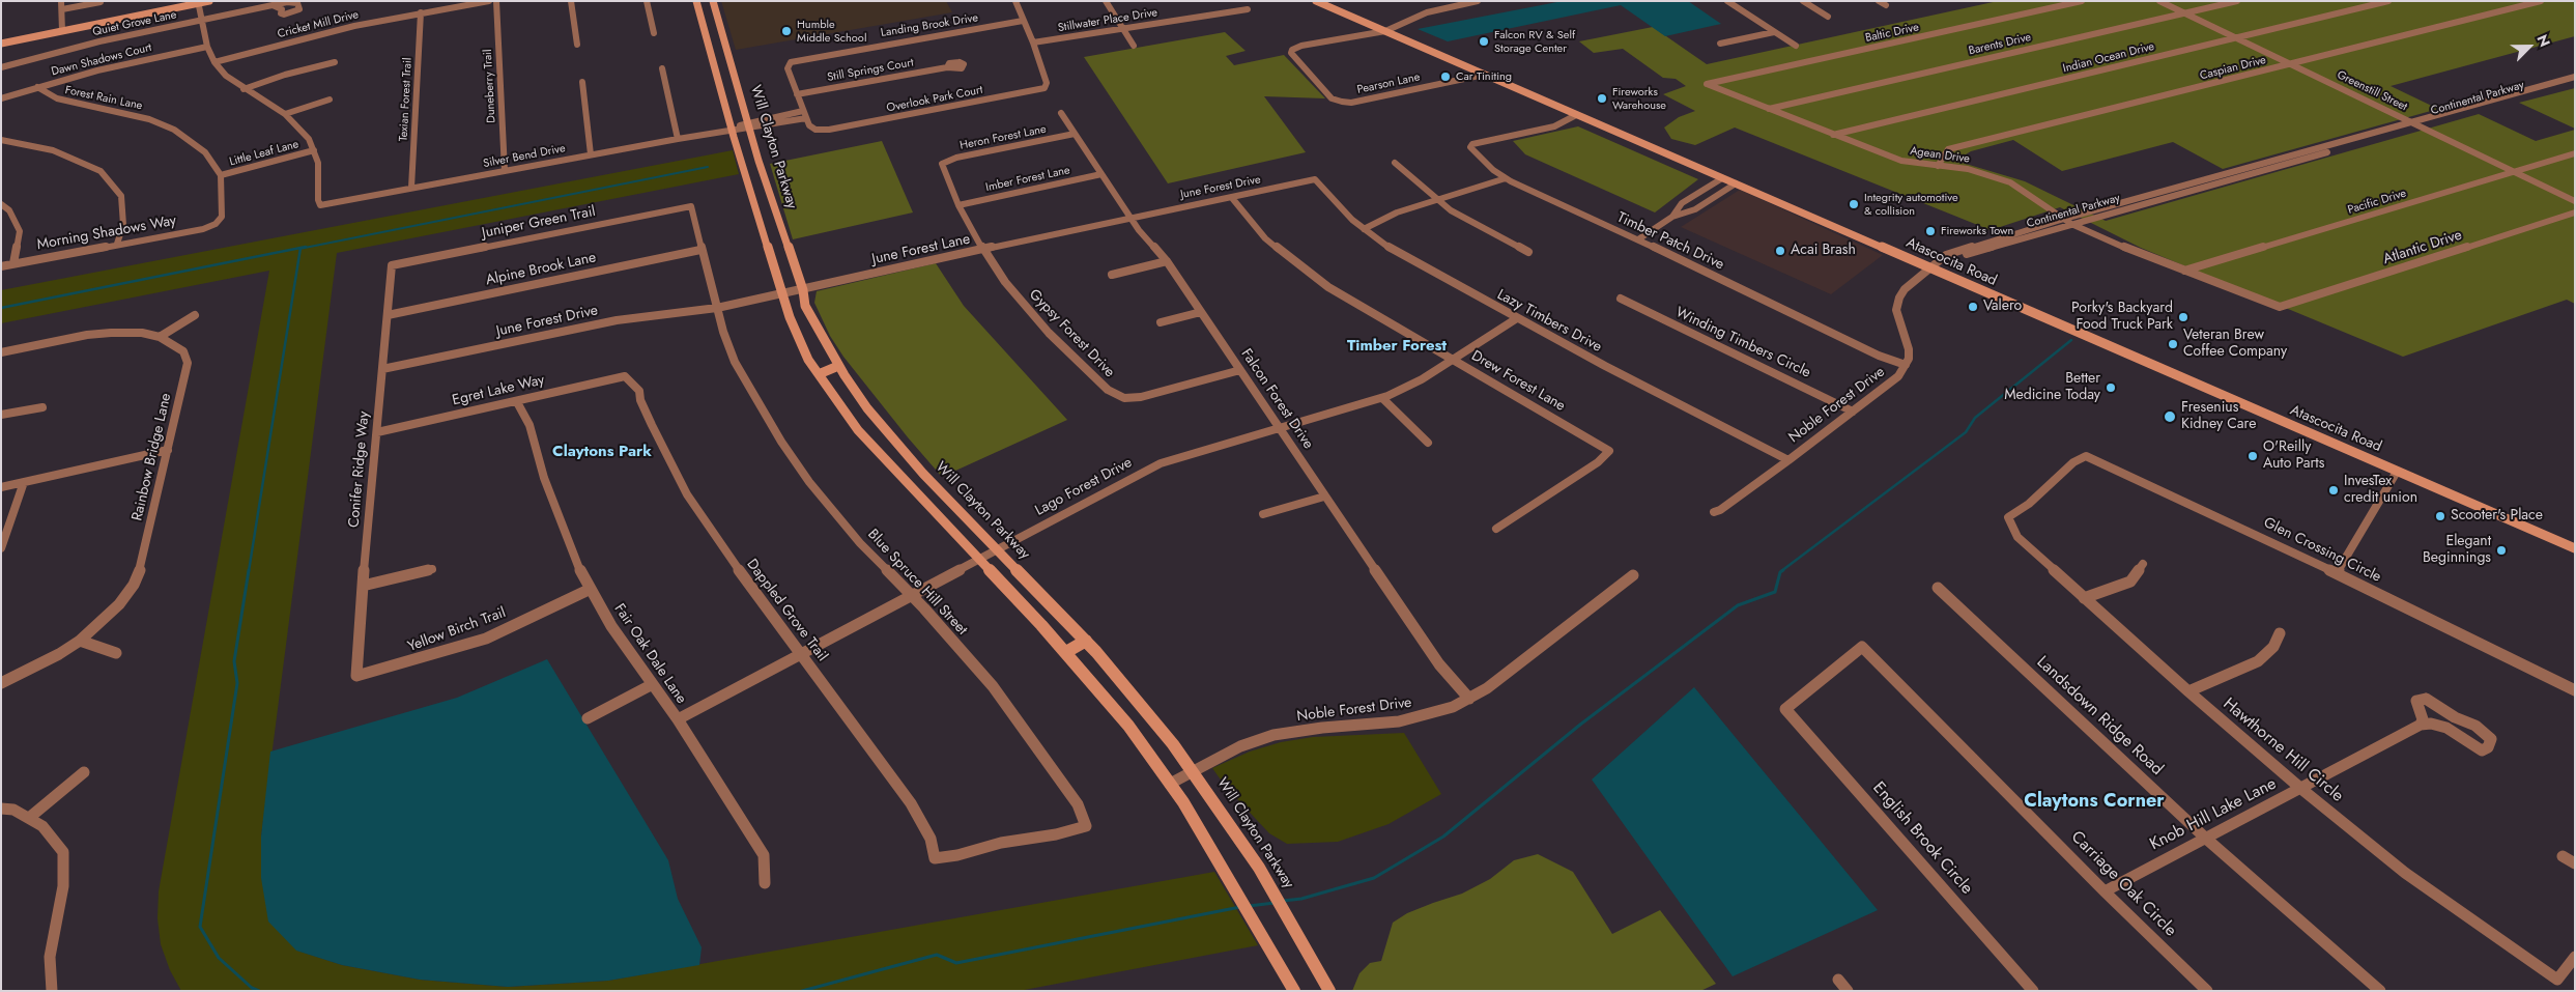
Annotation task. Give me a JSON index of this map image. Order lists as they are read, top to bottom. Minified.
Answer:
{"streets":{"main road":["Will Clayton Parkway","Atascocita Road"],"street":["Stillwater Place Drive","Quiet Grove Lane","Cricket Mill Drive","Landing Brook Drive","Baltic Drive","Barents Drive","Indian Ocean Drive","Dawn Shadows Court","Caspian Drive","Still Springs Court","Pearson Lane","Duneberry Trail","Greenstill Street","Forest Rain Lane","Continental Parkway","Texian Forest Trail","Overlook Park Court","Heron Forest Lane","Little Leaf Lane","Agean Drive","Silver Bend Drive","Imber Forest Lane","June Forest Drive","Pacific Drive","Juniper Green Trail","Morning Shadows Way","Timber Patch Drive","Atlantic Drive","June Forest Lane","Alpine Brook Lane","Lazy Timbers Drive","Gypsy Forest Drive","Winding Timbers Circle","Drew Forest Lane","Egret Lake Way","Falcon Forest Drive","Noble Forest Drive","Rainbow Bridge Lane","Conifer Ridge Way","Lago Forest Drive","Glen Crossing Circle","Blue Spruce Hill Street","Dappled Grove Trail","Yellow Birch Trail","Fair Oak Dale Lane","Landsdown Ridge Road","Hawthorne Hill Circle","Knob Hill Lake Lane","English Brook Circle","Carriage Oak Circle"]},"crossings":[["Stillwater Place Drive","Overlook Park Court"],["Cricket Mill Drive","Texian Forest Trail"],["Landing Brook Drive","Still Springs Court"],["Baltic Drive","Agean Drive"],["Barents Drive","Greenstill Street"],["Barents Drive","Agean Drive"],["Indian Ocean Drive","Greenstill Street"],["Indian Ocean Drive","Agean Drive"],["Dawn Shadows Court","Forest Rain Lane"],["Caspian Drive","Greenstill Street"],["Caspian Drive","Agean Drive"],["Pearson Lane","Atascocita Road"],["Duneberry Trail","Silver Bend Drive"],["Greenstill Street","Continental Parkway"],["Greenstill Street","Pacific Drive"],["Forest Rain Lane","Little Leaf Lane"],["Forest Rain Lane","Morning Shadows Way"],["Continental Parkway","Agean Drive"],["Continental Parkway","Atascocita Road"],["Texian Forest Trail","Silver Bend Drive"],["Overlook Park Court","Silver Bend Drive"],["Heron Forest Lane","Gypsy Forest Drive"],["Heron Forest Lane","Falcon Forest Drive"],["Will Clayton Parkway","Silver Bend Drive"],["Will Clayton Parkway","June Forest Lane"],["Will Clayton Parkway","Noble Forest Drive"],["Will Clayton Parkway","Lago Forest Drive"],["Little Leaf Lane","Silver Bend Drive"],["Agean Drive","Pacific Drive"],["Agean Drive","Atlantic Drive"],["Imber Forest Lane","Gypsy Forest Drive"],["Imber Forest Lane","Falcon Forest Drive"],["June Forest Drive","June Forest Lane"],["June Forest Drive","Lazy Timbers Drive"],["June Forest Drive","Drew Forest Lane"],["June Forest Drive","Falcon Forest Drive"],["June Forest Drive","Conifer Ridge Way"],["June Forest Drive","Blue Spruce Hill Street"],["Juniper Green Trail","Conifer Ridge Way"],["Juniper Green Trail","Blue Spruce Hill Street"],["Timber Patch Drive","Noble Forest Drive"],["June Forest Lane","Gypsy Forest Drive"],["June Forest Lane","Falcon Forest Drive"],["June Forest Lane","Blue Spruce Hill Street"],["Alpine Brook Lane","Conifer Ridge Way"],["Alpine Brook Lane","Blue Spruce Hill Street"],["Lazy Timbers Drive","Noble Forest Drive"],["Lazy Timbers Drive","Lago Forest Drive"],["Gypsy Forest Drive","Falcon Forest Drive"],["Winding Timbers Circle","Noble Forest Drive"],["Drew Forest Lane","Lago Forest Drive"],["Egret Lake Way","Conifer Ridge Way"],["Egret Lake Way","Dappled Grove Trail"],["Egret Lake Way","Fair Oak Dale Lane"],["Falcon Forest Drive","Noble Forest Drive"],["Falcon Forest Drive","Lago Forest Drive"],["Conifer Ridge Way","Yellow Birch Trail"],["Lago Forest Drive","Blue Spruce Hill Street"],["Lago Forest Drive","Dappled Grove Trail"],["Lago Forest Drive","Fair Oak Dale Lane"],["Glen Crossing Circle","Hawthorne Hill Circle"],["Blue Spruce Hill Street","Dappled Grove Trail"],["Yellow Birch Trail","Fair Oak Dale Lane"],["Landsdown Ridge Road","Knob Hill Lake Lane"],["Hawthorne Hill Circle","Knob Hill Lake Lane"],["Knob Hill Lake Lane","Carriage Oak Circle"],["English Brook Circle","Carriage Oak Circle"]],"districts":["Timber Forest","Claytons Park","Claytons Corner"],"places":["Humble Middle School","Falcon RV & Self Storage Center","Car Tiniting","Fireworks Warehouse","Integrity automotive & collision","Fireworks Town","Acai Brash","Valero","Porky's Backyard Food Truck Park","Veteran Brew Coffee Company","Better Medicine Today","Fresenius Kidney Care","O'Reilly Auto Parts","InvesTex credit union","Scooter's Place","Elegant Beginnings"],"north":"top right"}
